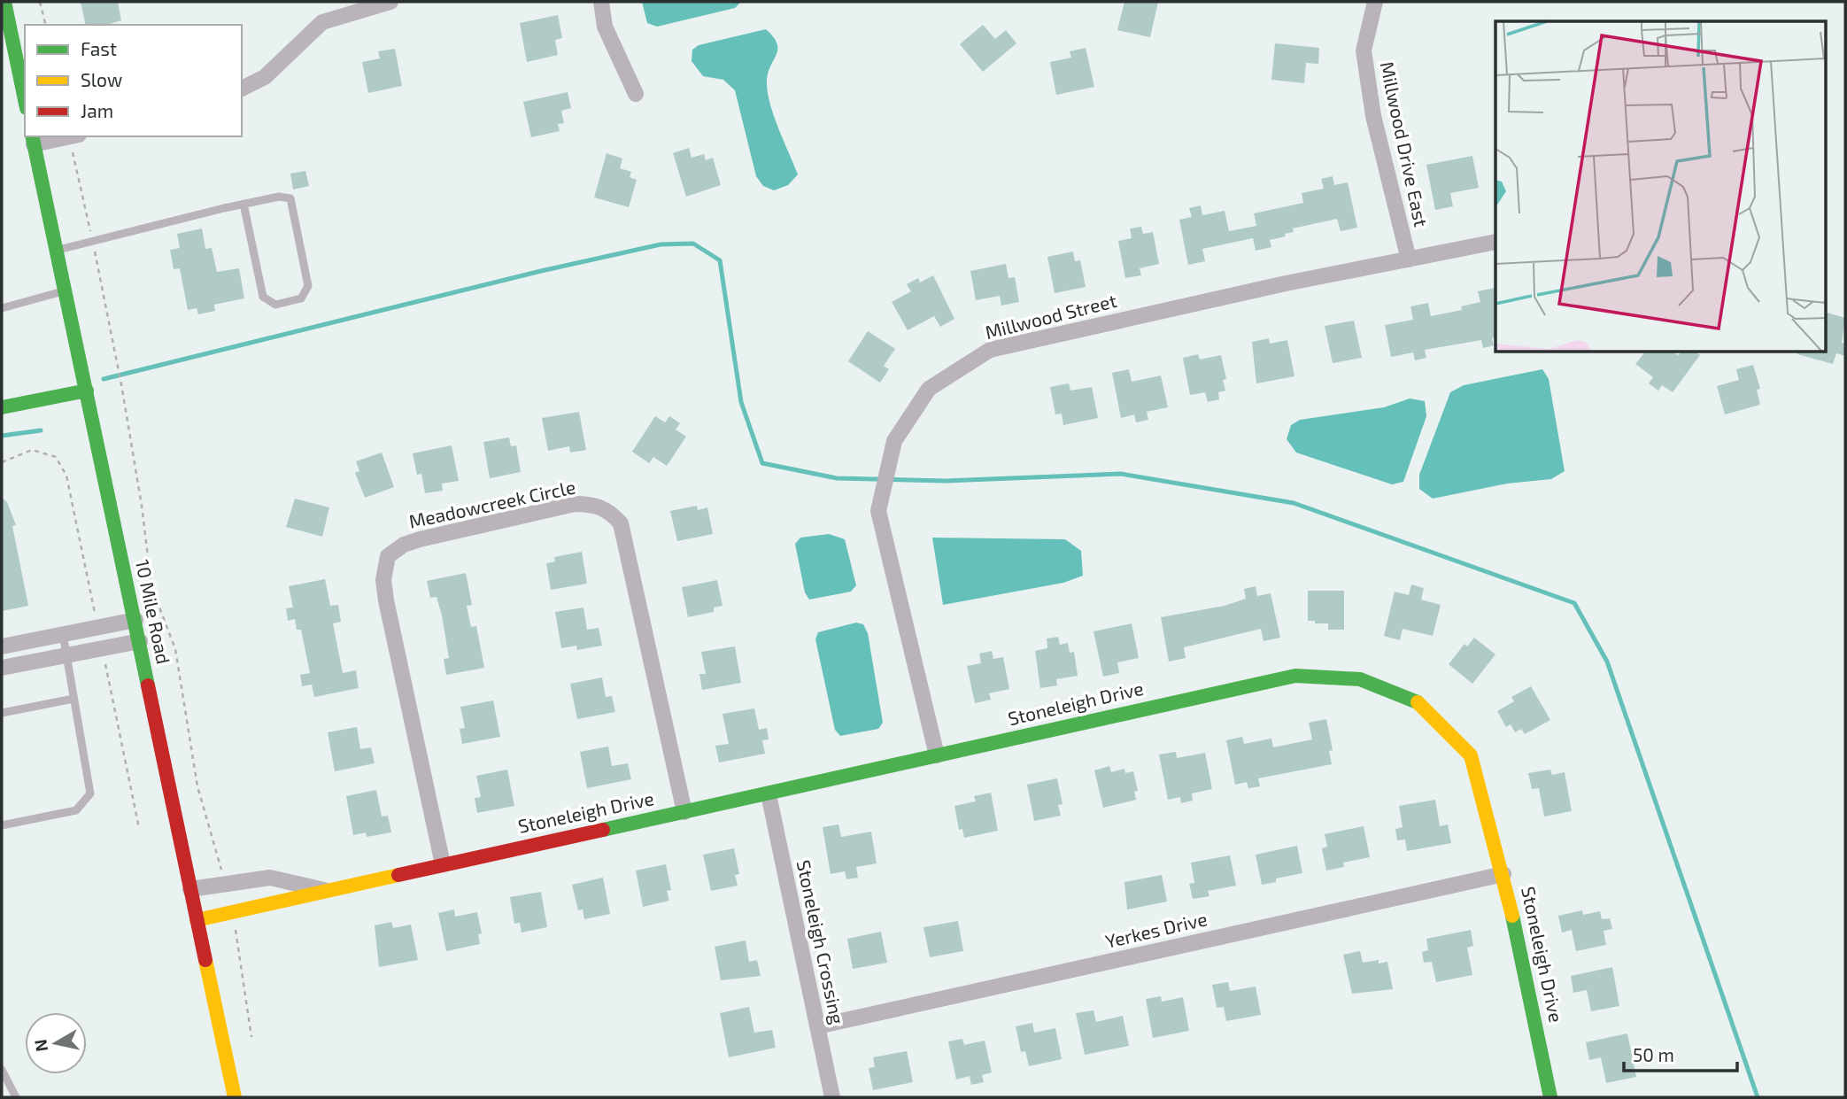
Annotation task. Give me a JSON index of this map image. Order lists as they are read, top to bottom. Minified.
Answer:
{"streets":{"street":["Millwood Drive East","Millwood Street","Meadowcreek Circle","10 Mile Road","Stoneleigh Drive","Yerkes Drive","Stoneleigh Crossing"]},"crossings":[["Millwood Drive East","Millwood Street"],["Millwood Street","Stoneleigh Drive"],["Meadowcreek Circle","Stoneleigh Drive"],["10 Mile Road","Stoneleigh Drive"],["Stoneleigh Drive","Yerkes Drive"],["Stoneleigh Drive","Stoneleigh Crossing"],["Yerkes Drive","Stoneleigh Crossing"]],"legend":["Fast","Slow","Jam"],"scale_bar":"50 m","north":"left"}
